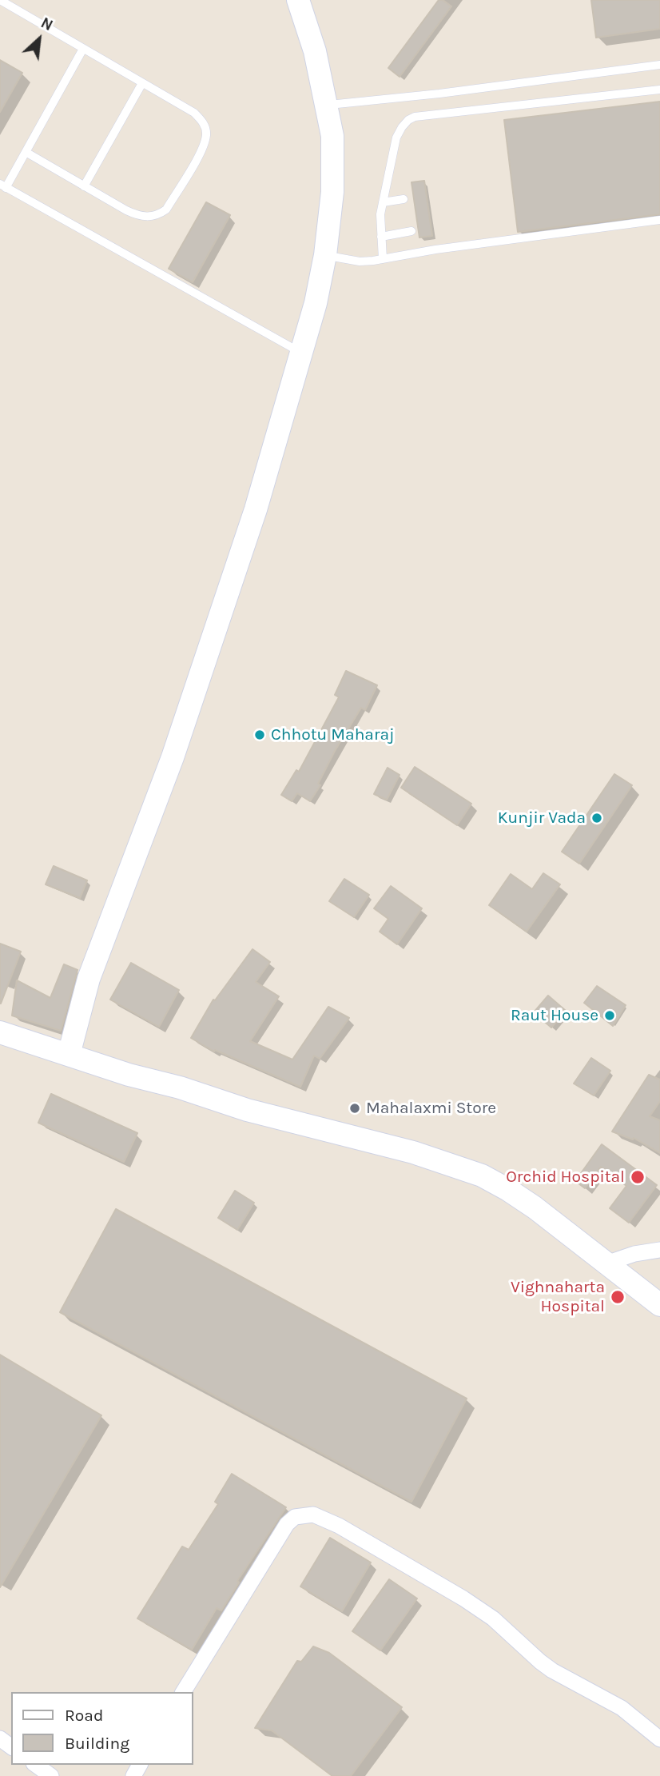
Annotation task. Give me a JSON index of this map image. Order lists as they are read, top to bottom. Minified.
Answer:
{"places":["Chhotu Maharaj","Kunjir Vada","Raut House","Mahalaxmi Store","Orchid Hospital","Vighnaharta Hospital"],"legend":["Road","Building"],"north":"top right"}
